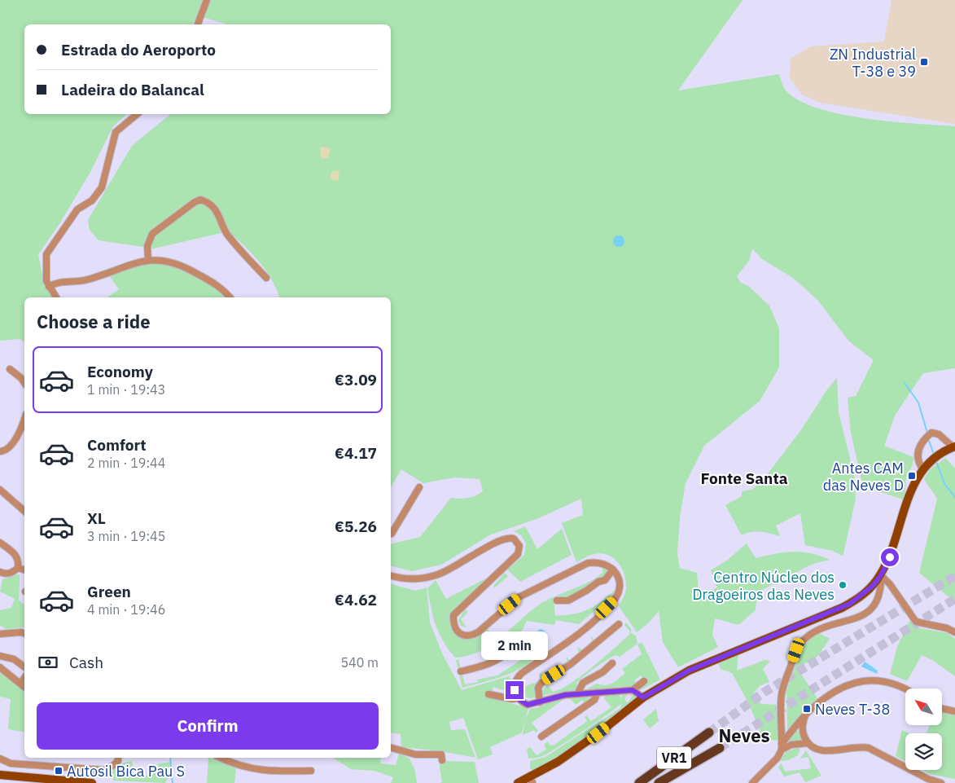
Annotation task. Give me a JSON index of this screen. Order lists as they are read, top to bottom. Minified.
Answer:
{"streets":{"highway":["VR1"]},"districts":["Fonte Santa","Neves"],"places":{"transit":["ZN Industrial T-38 e 39","Antes CAM das Neves D","Neves T-38","Autosil Bica Pau S"],"other":["Centro Núcleo dos Dragoeiros das Neves"]},"north":"top left","page":{"banner":["Estrada do Aeroporto","Ladeira do Balancal"],"heading":"Choose a ride","list":[{"name":"Economy","note":"1 min · 19:43","value":"€3.09"},{"name":"Comfort","note":"2 min · 19:44","value":"€4.17"},{"name":"XL","note":"3 min · 19:45","value":"€5.26"},{"name":"Green","note":"4 min · 19:46","value":"€4.62"}],"bubble":"2 min","pay":["Cash","540 m"],"buttons":"Confirm"}}
